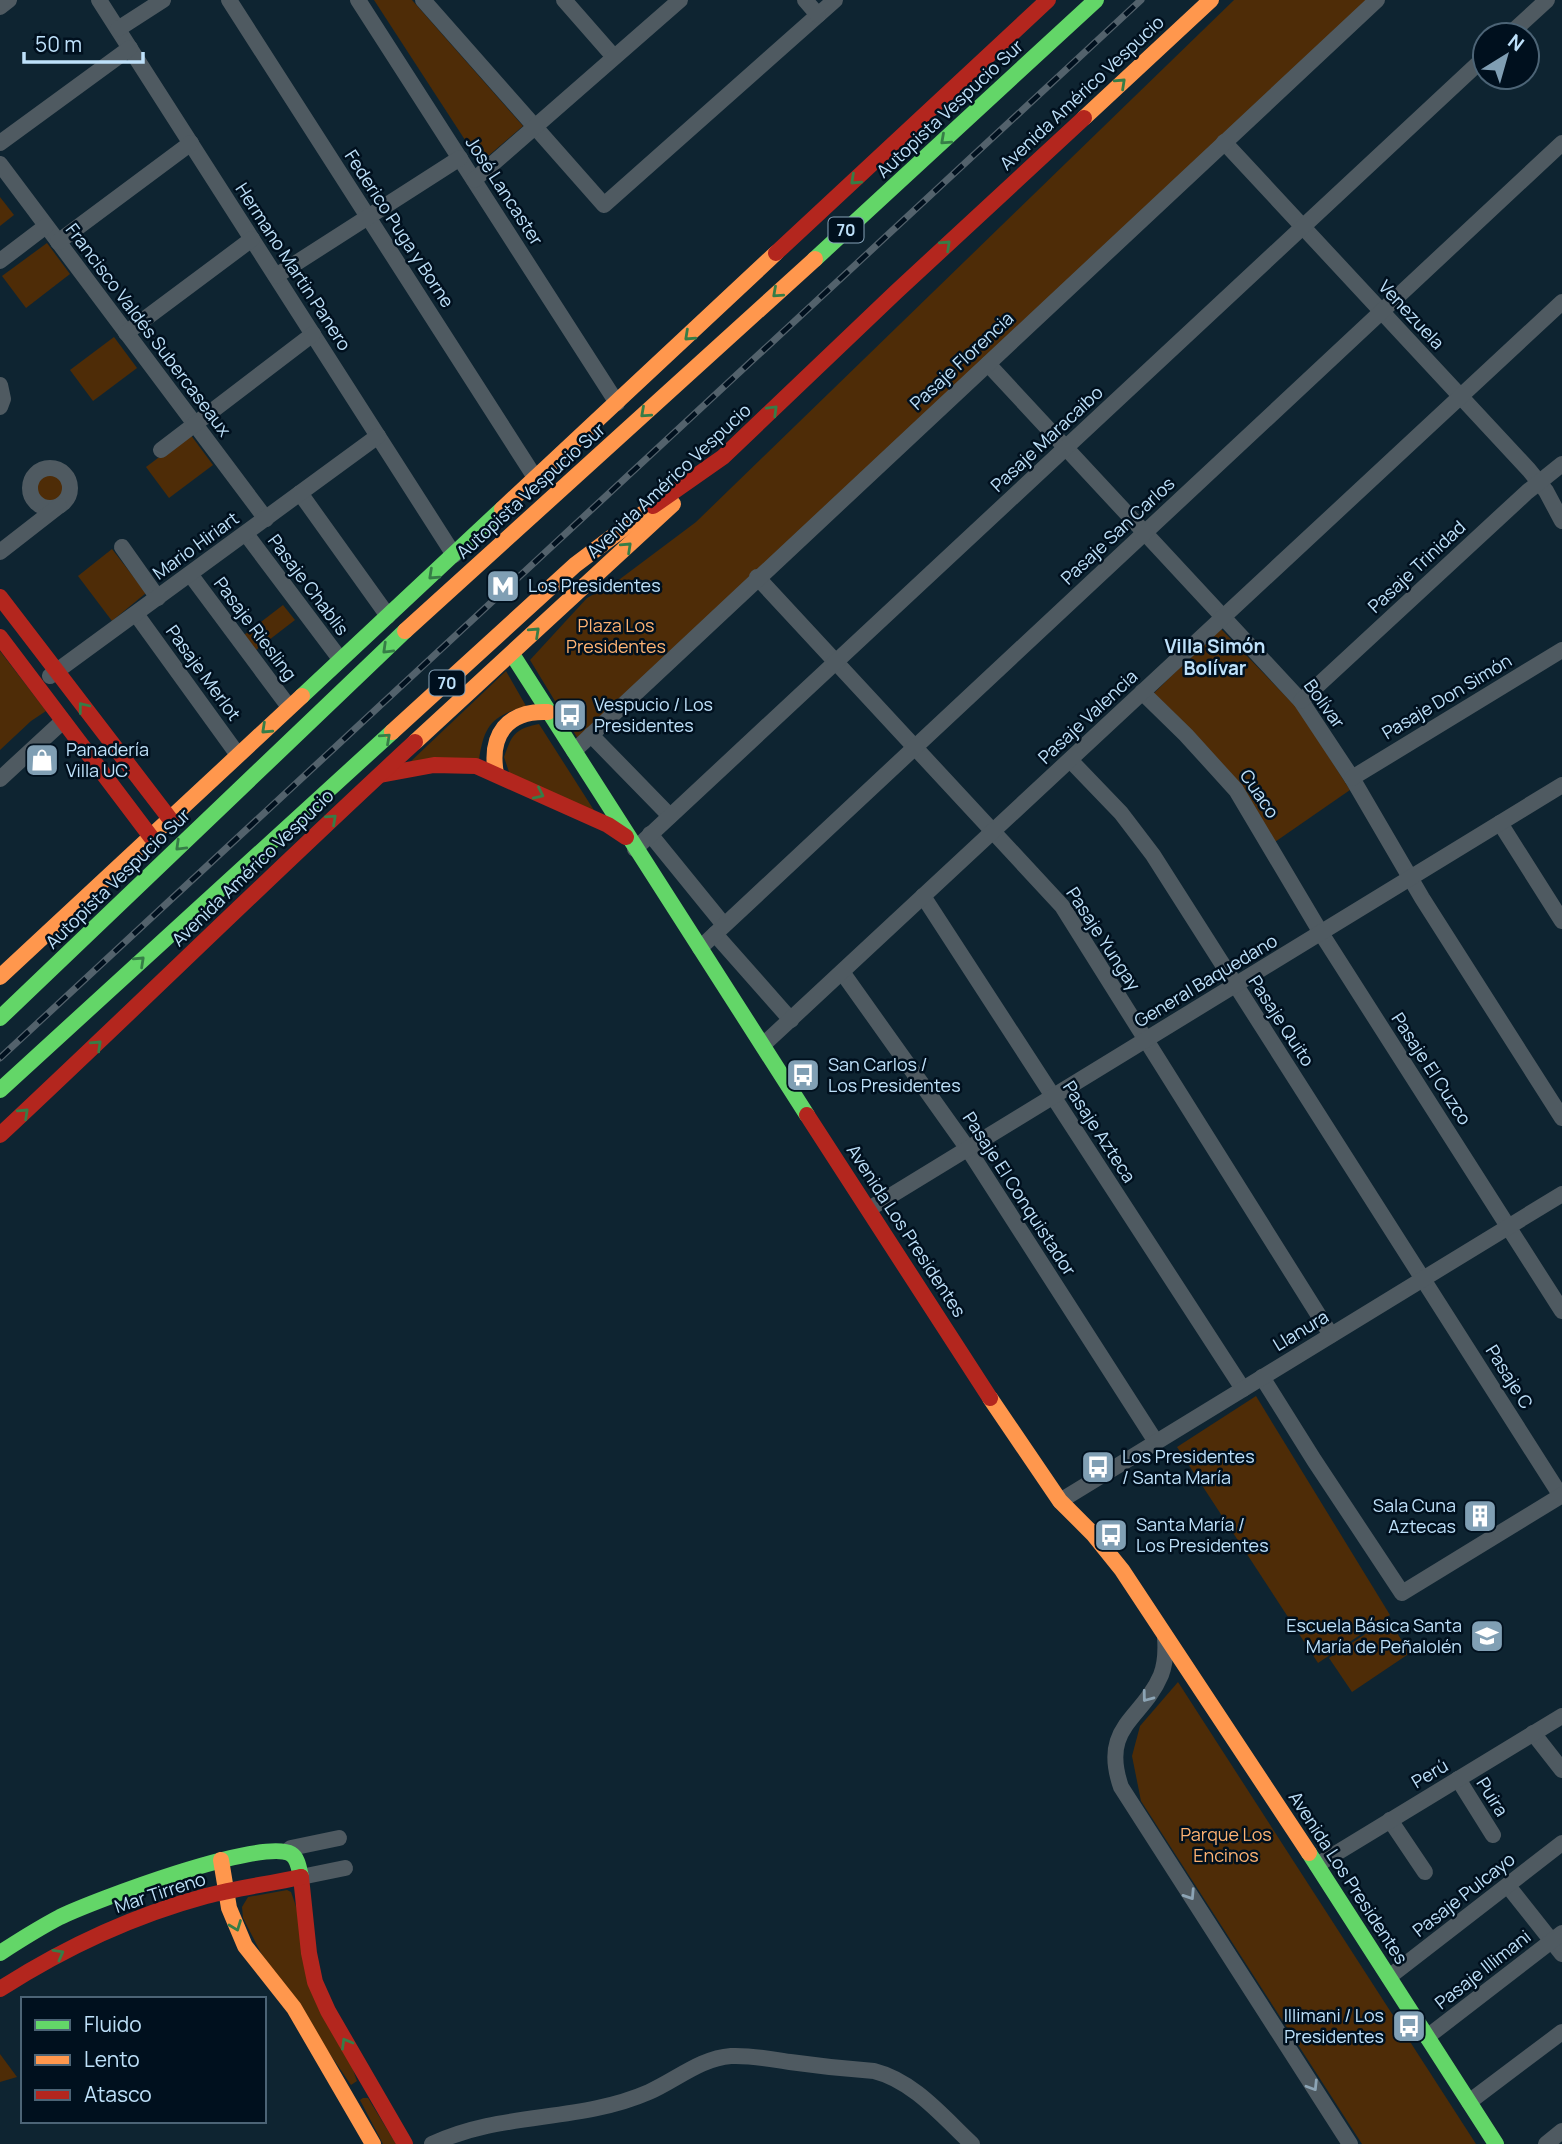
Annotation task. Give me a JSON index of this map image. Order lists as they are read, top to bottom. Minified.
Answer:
{"streets":{"main road":["Avenida Américo Vespucio","Autopista Vespucio Sur","70","Avenida Los Presidentes","Mar Tirreno"],"street":["José Lancaster","Federico Puga y Borne","Hermano Martin Panero","Venezuela","Francisco Valdés Subercaseaux","Pasaje Florencia","Pasaje Maracaibo","Pasaje San Carlos","Mario Hiriart","Pasaje Trinidad","Pasaje Chablis","Pasaje Riesling","Pasaje Merlot","Pasaje Don Simón","Bolívar","Pasaje Valencia","Cuaco","Pasaje Yungay","General Baquedano","Pasaje Quito","Pasaje El Cuzco","Pasaje Azteca","Pasaje El Conquistador","Llanura","Pasaje C","Perú","Puira","Pasaje Pulcayo","Pasaje Illimani"]},"crossings":[["Avenida Américo Vespucio","70"],["Avenida Américo Vespucio","Avenida Los Presidentes"],["Hermano Martin Panero","Mario Hiriart"],["Venezuela","Pasaje Florencia"],["Venezuela","Pasaje Maracaibo"],["Venezuela","Pasaje San Carlos"],["Venezuela","Pasaje Trinidad"],["Venezuela","Pasaje Valencia"],["Francisco Valdés Subercaseaux","Mario Hiriart"],["Pasaje Florencia","Bolívar"],["Pasaje Florencia","Pasaje Yungay"],["Pasaje Florencia","Avenida Los Presidentes"],["Pasaje Maracaibo","Bolívar"],["Pasaje Maracaibo","Pasaje Yungay"],["Pasaje Maracaibo","Avenida Los Presidentes"],["Pasaje San Carlos","Bolívar"],["Pasaje San Carlos","Pasaje Yungay"],["Pasaje San Carlos","Avenida Los Presidentes"],["Mario Hiriart","Pasaje Chablis"],["Mario Hiriart","Pasaje Riesling"],["Mario Hiriart","Pasaje Merlot"],["Pasaje Trinidad","Bolívar"],["Pasaje Don Simón","Bolívar"],["Bolívar","Pasaje Valencia"],["Bolívar","General Baquedano"],["Pasaje Valencia","Cuaco"],["Pasaje Valencia","Pasaje Yungay"],["Pasaje Valencia","Pasaje Quito"],["Pasaje Valencia","Pasaje Azteca"],["Pasaje Valencia","Pasaje El Conquistador"],["Pasaje Valencia","Avenida Los Presidentes"],["Cuaco","General Baquedano"],["Cuaco","Pasaje El Cuzco"],["Pasaje Yungay","General Baquedano"],["Pasaje Yungay","Llanura"],["General Baquedano","Pasaje Quito"],["General Baquedano","Pasaje El Cuzco"],["General Baquedano","Pasaje Azteca"],["General Baquedano","Pasaje El Conquistador"],["General Baquedano","Avenida Los Presidentes"],["Pasaje Quito","Llanura"],["Pasaje Quito","Pasaje C"],["Pasaje El Cuzco","Llanura"],["Pasaje Azteca","Llanura"],["Pasaje El Conquistador","Llanura"],["Avenida Los Presidentes","Llanura"],["Avenida Los Presidentes","Perú"],["Avenida Los Presidentes","Pasaje Pulcayo"],["Avenida Los Presidentes","Pasaje Illimani"],["Llanura","Pasaje C"],["Perú","Puira"]],"districts":["Villa Simón Bolívar"],"parks":["Plaza Los Presidentes","Parque Los Encinos"],"places":{"metro station":["Los Presidentes"],"bus stop":["Vespucio / Los Presidentes","San Carlos / Los Presidentes","Los Presidentes / Santa María","Santa María / Los Presidentes","Illimani / Los Presidentes"],"shop":["Panadería Villa UC"],"building":["Sala Cuna Aztecas"],"school or university":["Escuela Básica Santa María de Peñalolén"]},"legend":["Fluido","Lento","Atasco"],"scale_bar":"50 m","north":"top right"}
